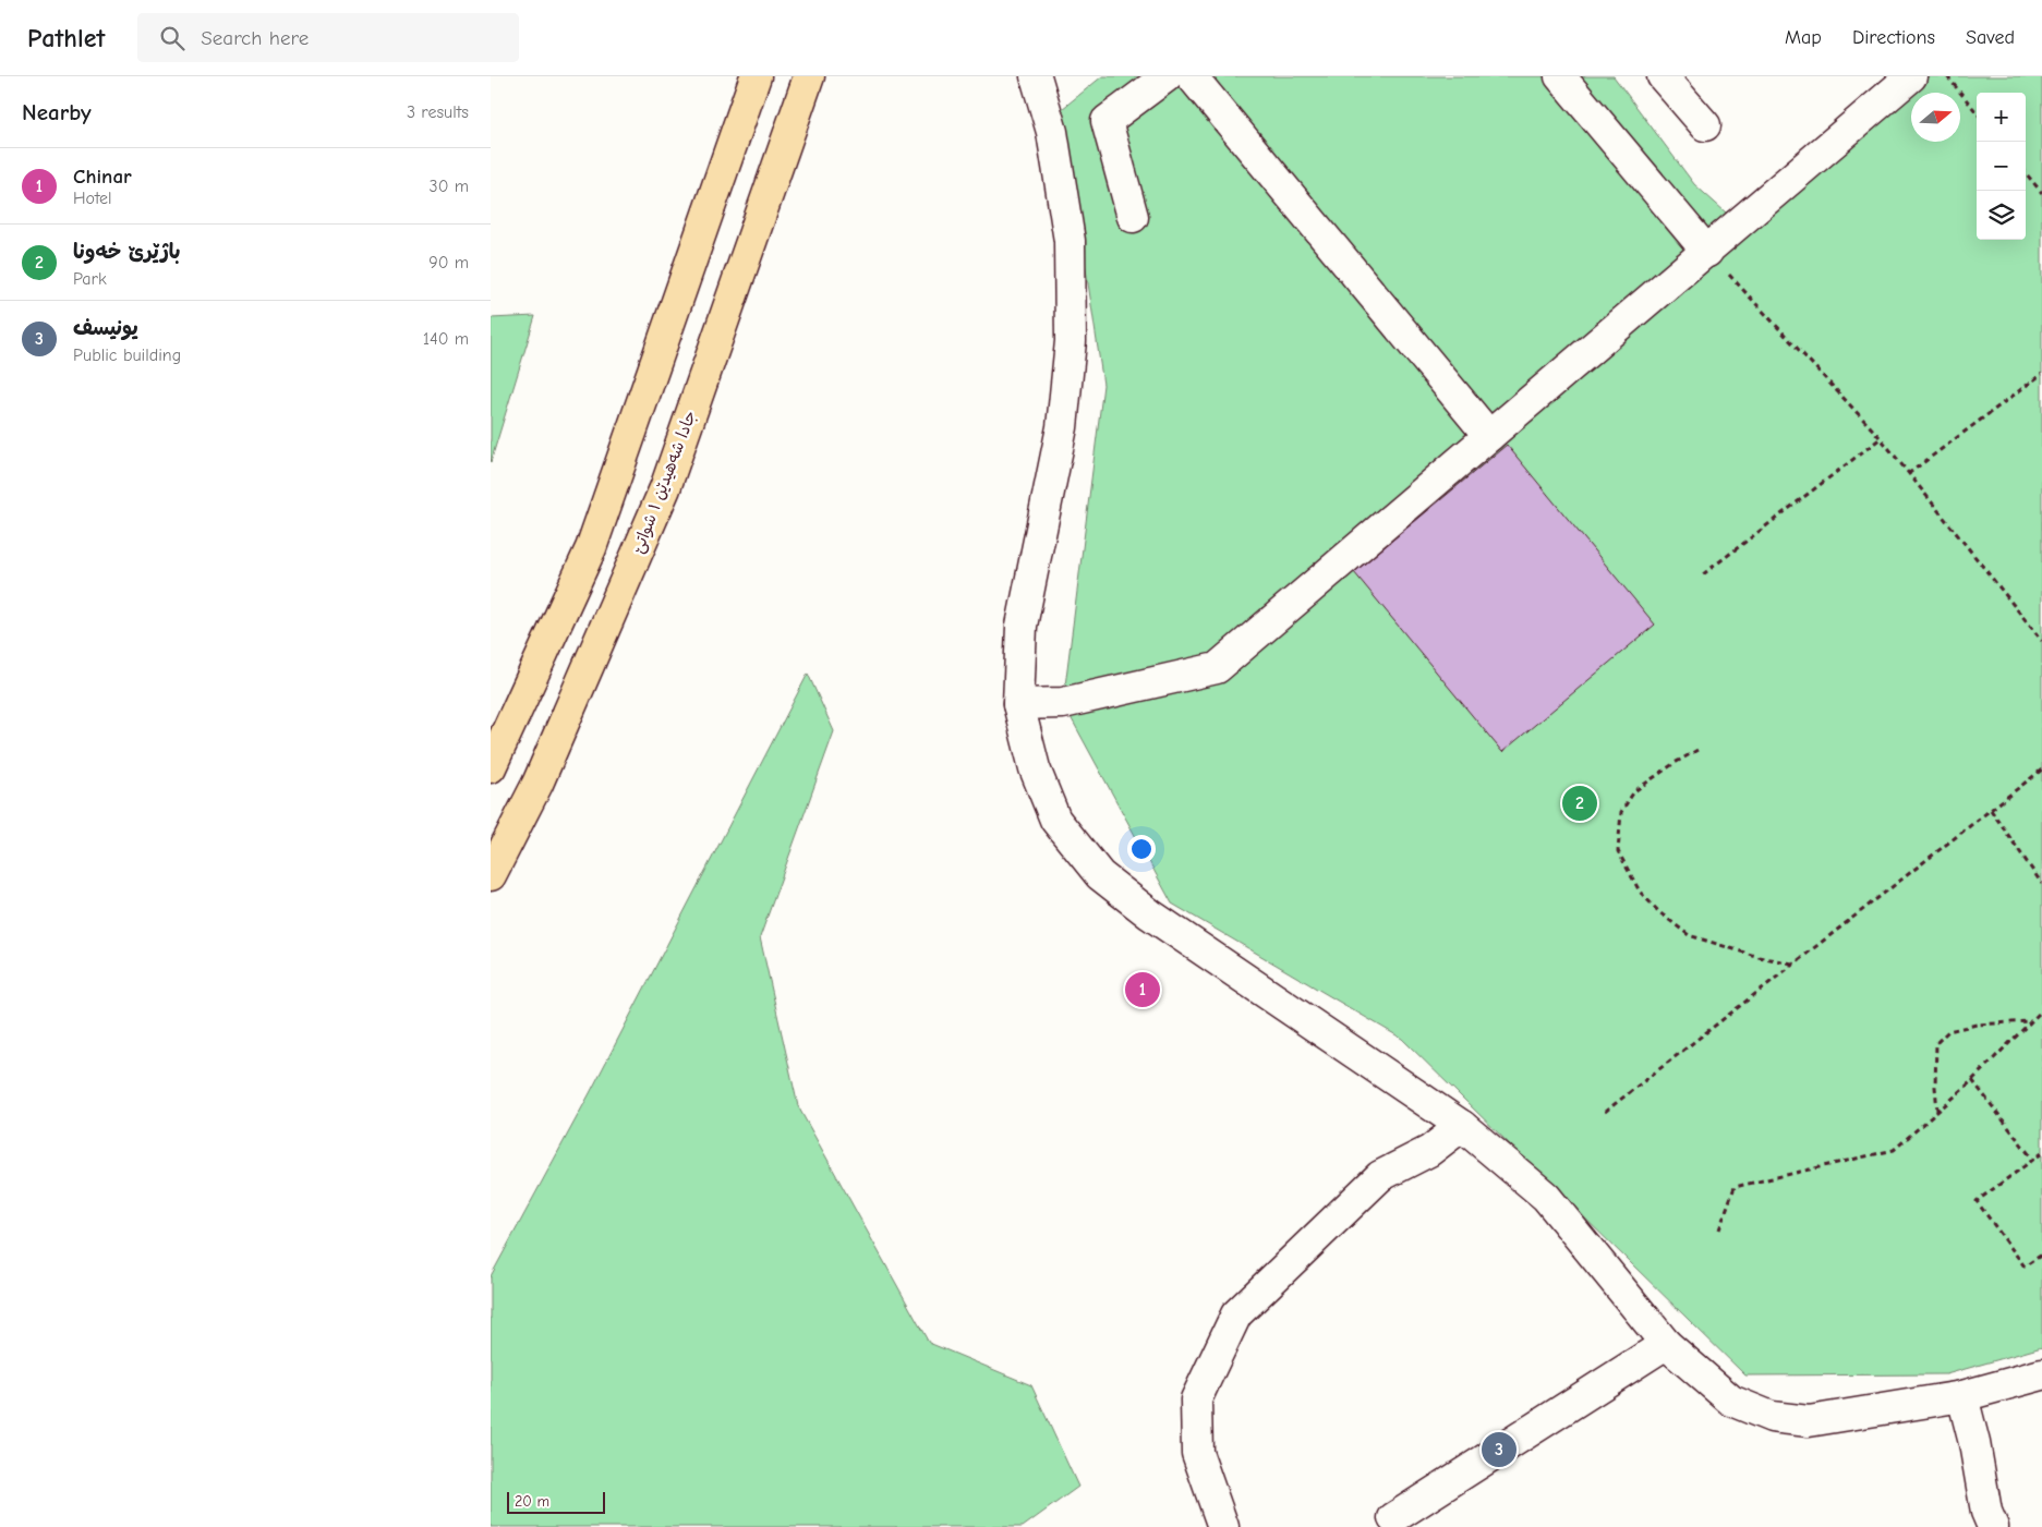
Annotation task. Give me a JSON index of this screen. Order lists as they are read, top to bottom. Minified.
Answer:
{"streets":{"main road":["جادا شەهیدێن ١ شواتێ"]},"scale_bar":"20 m","north":"right","page":{"header":"Pathlet","search":"Search here","nav":["Map","Directions","Saved"],"heading":["Nearby","3 results"],"map_buttons":["+","−"],"list":[{"mark":"1","name":"Chinar","note":"Hotel","value":"30 m"},{"mark":"2","name":"باژێرێ خه‌ونا","note":"Park","value":"90 m"},{"mark":"3","name":"يونيسف","note":"Public building","value":"140 m"}],"pins":["2","1","3"],"scale":"20 m"}}
